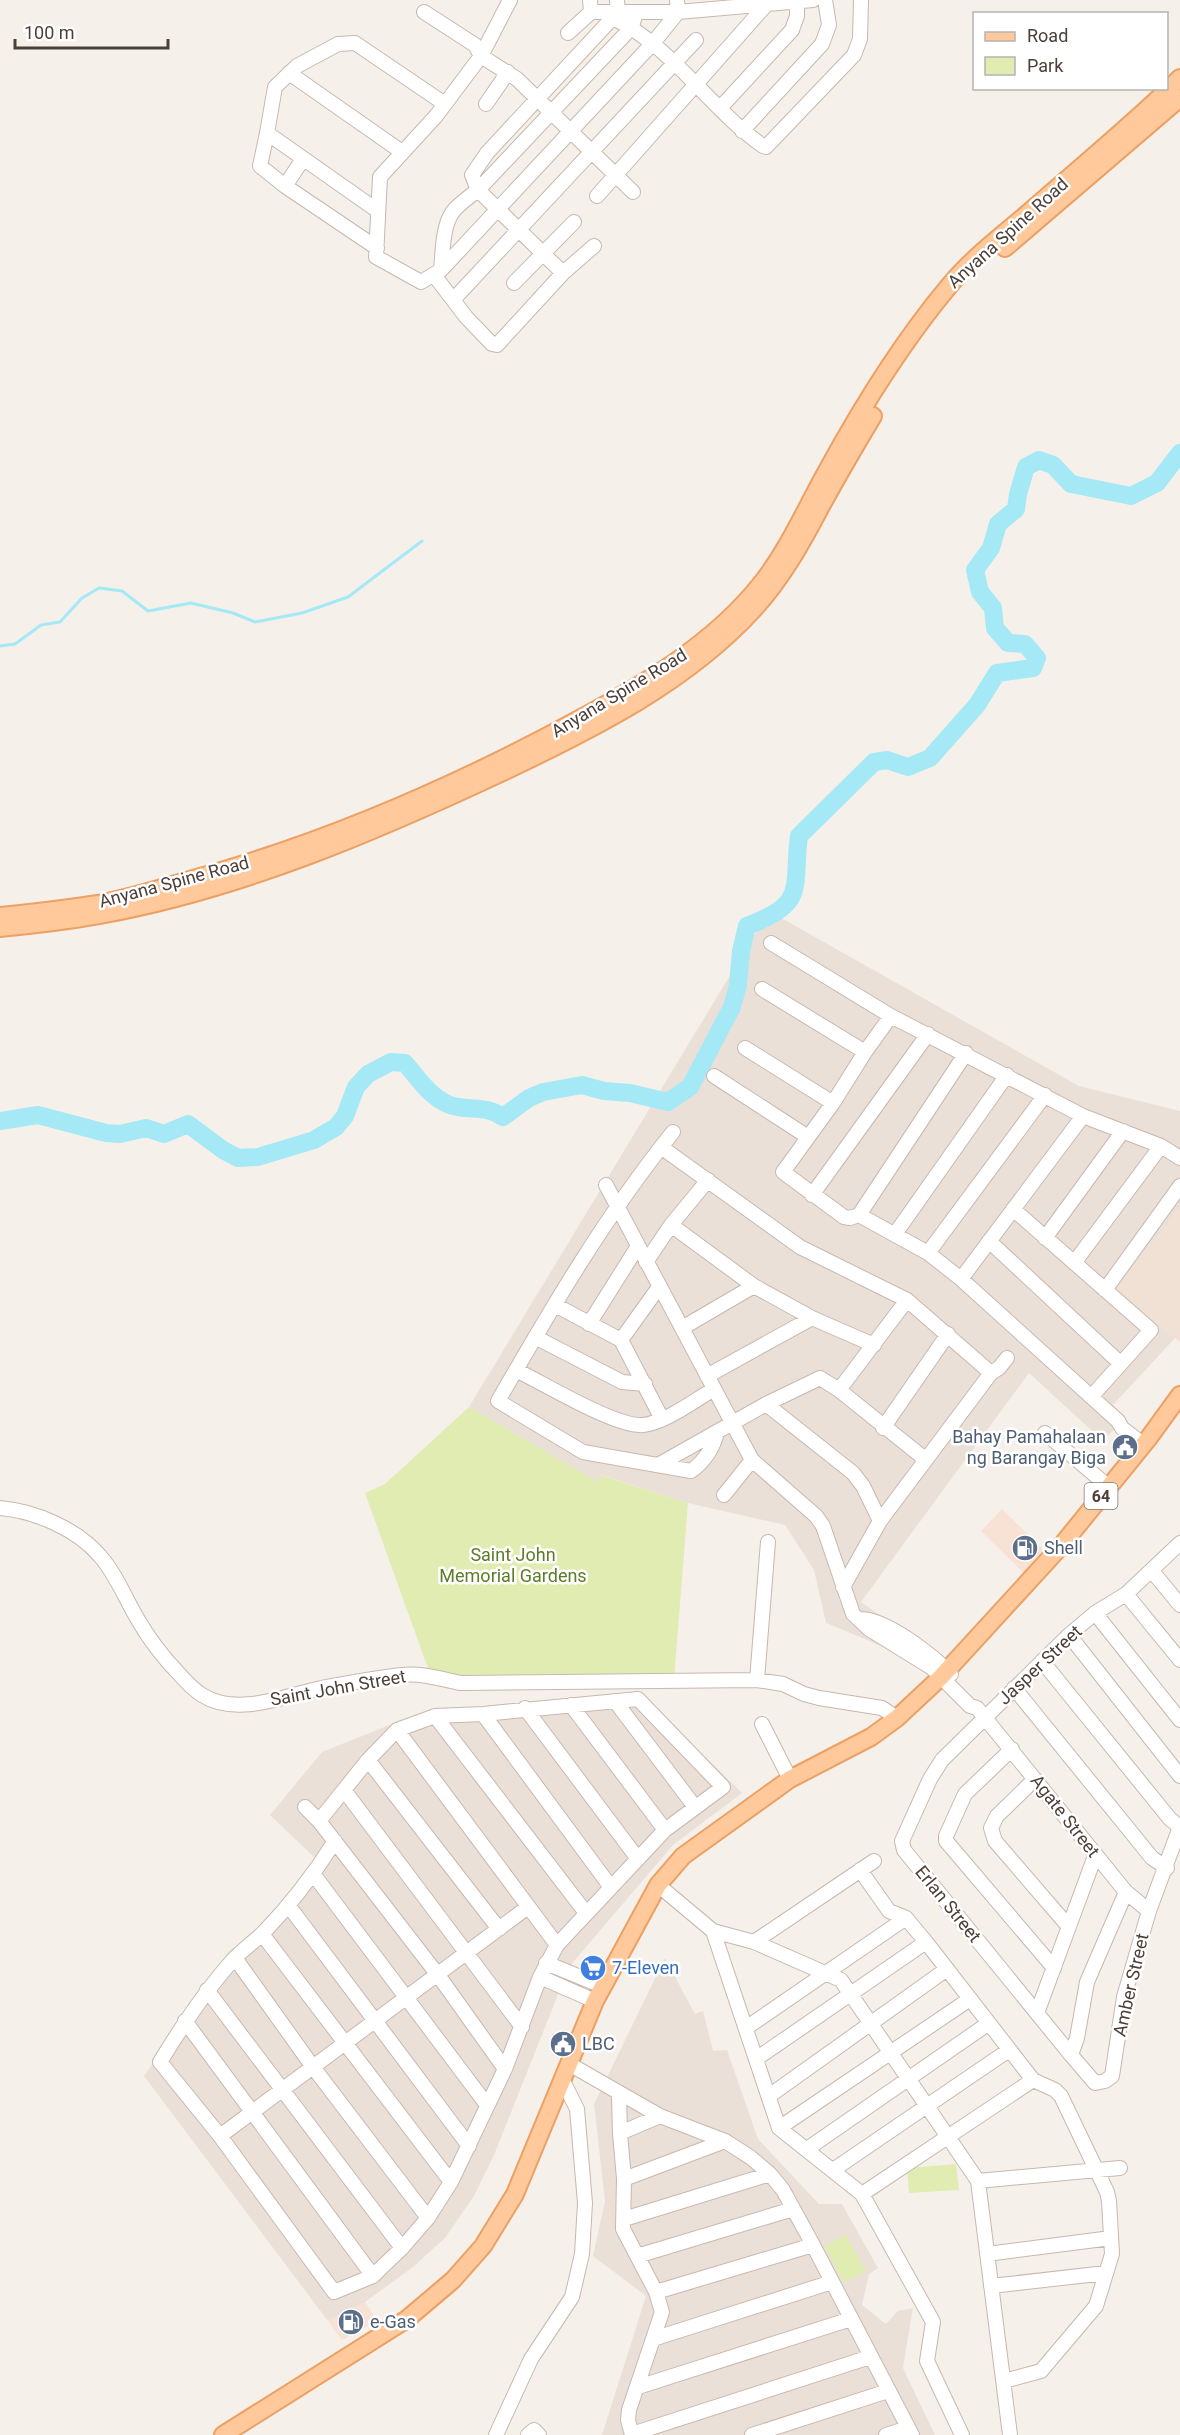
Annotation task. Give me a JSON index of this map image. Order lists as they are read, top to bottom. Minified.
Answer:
{"streets":{"main road":["Anyana Spine Road","64"],"street":["Jasper Street","Saint John Street","Agate Street","Erlan Street","Amber Street"]},"crossings":[["64","Saint John Street"],["64","Agate Street"],["Jasper Street","Agate Street"],["Jasper Street","Erlan Street"],["Agate Street","Erlan Street"],["Agate Street","Amber Street"],["Erlan Street","Amber Street"]],"parks":["Saint John Memorial Gardens"],"places":{"public building":["Bahay Pamahalaan ng Barangay Biga","LBC"],"fuel station":["Shell","e-Gas"],"supermarket":["7-Eleven"]},"legend":["Road","Park"],"scale_bar":"100 m"}
